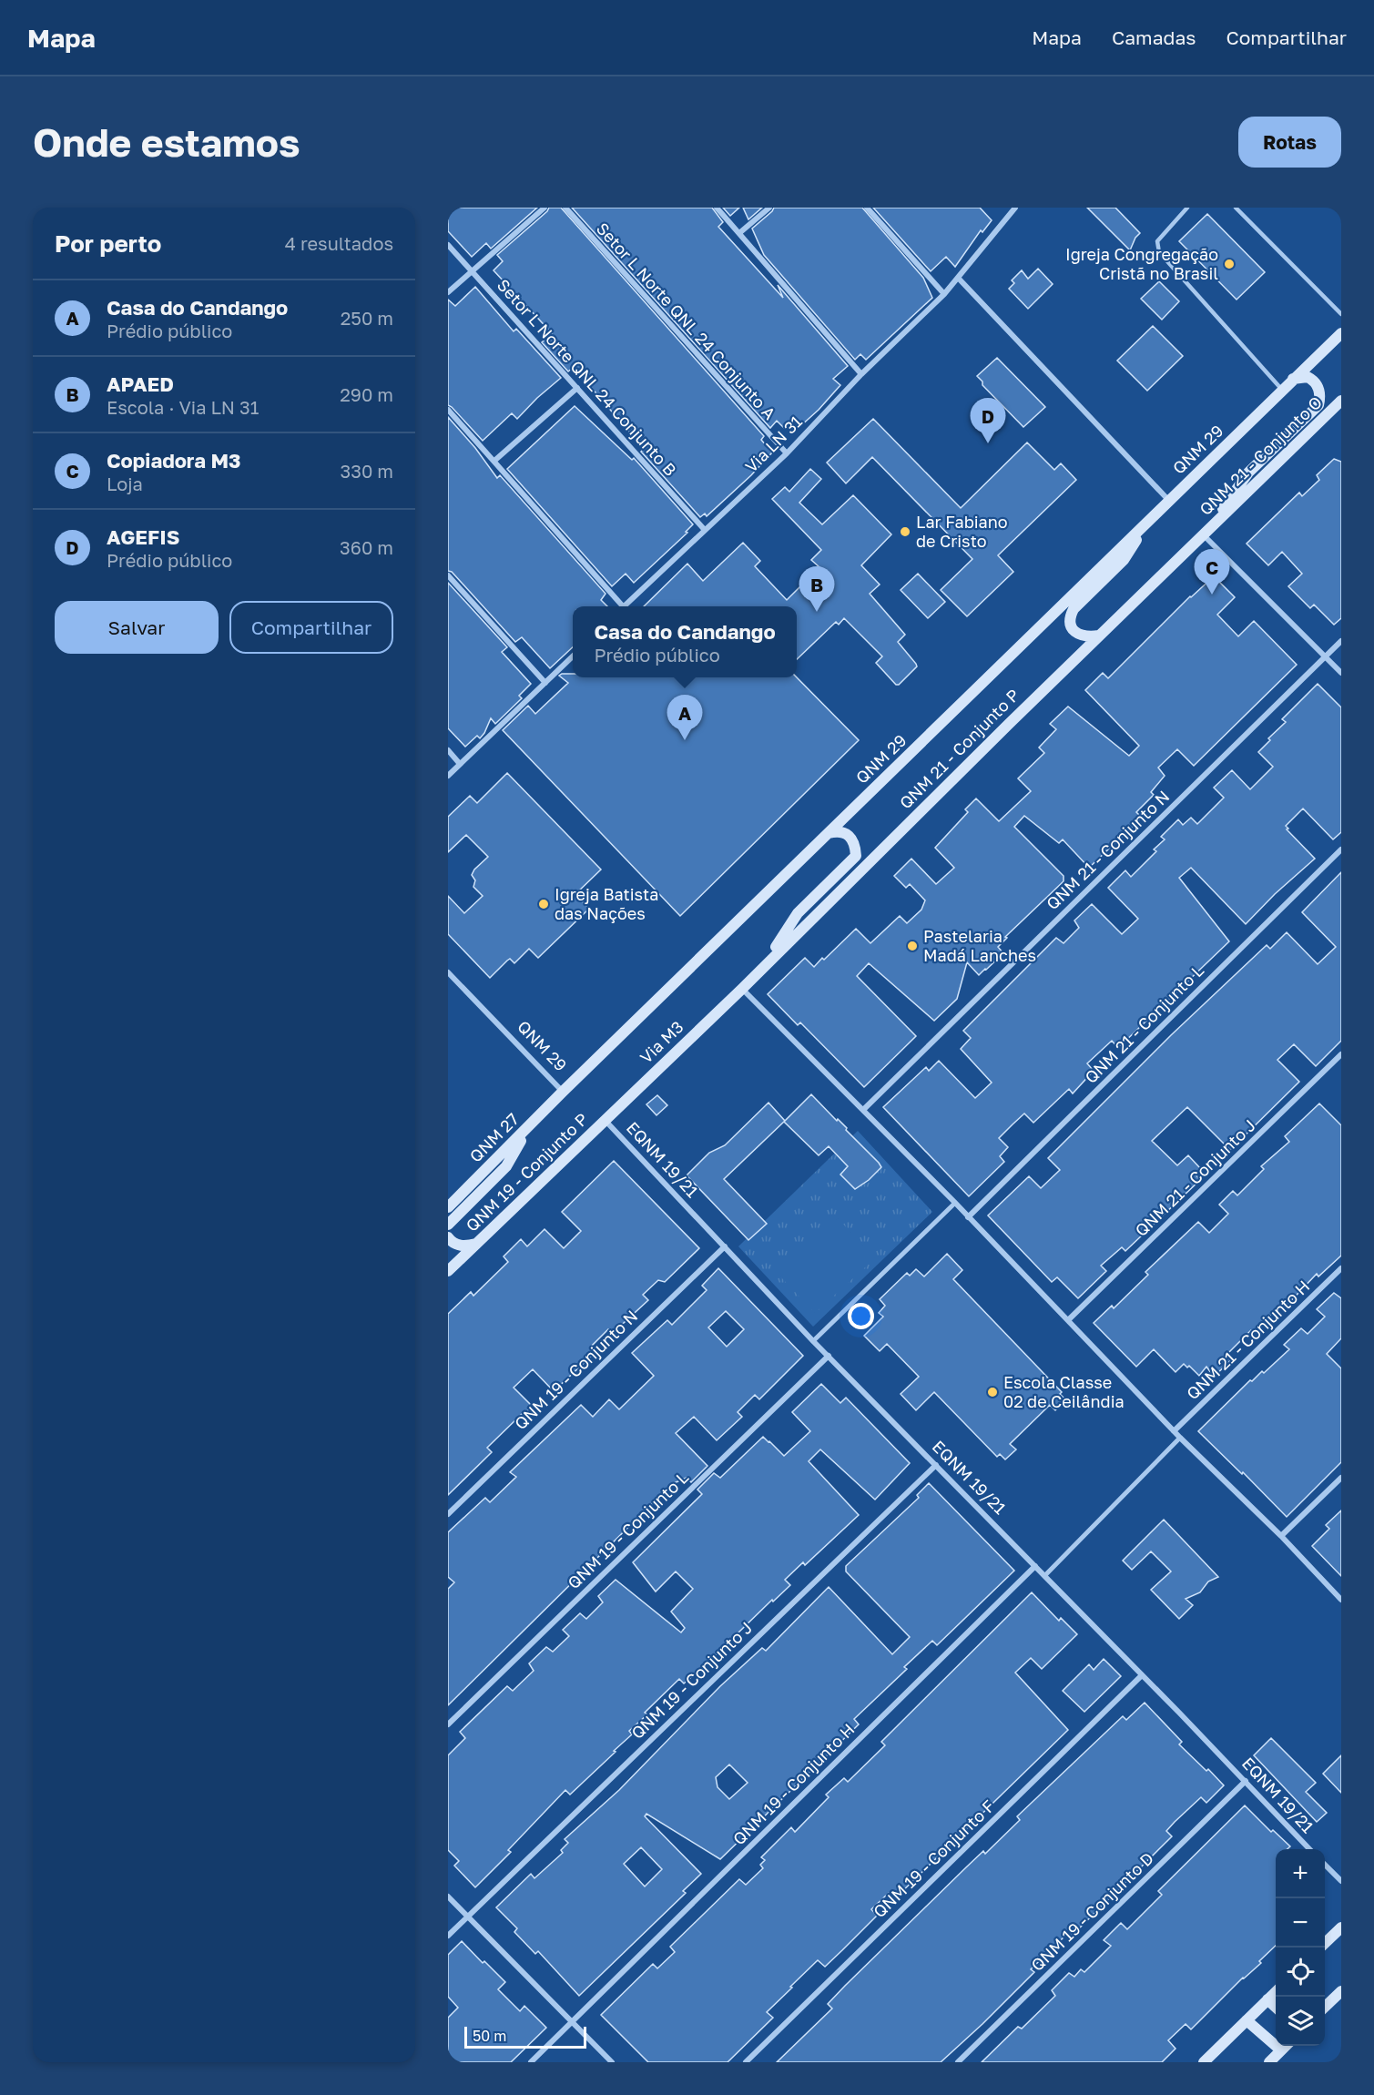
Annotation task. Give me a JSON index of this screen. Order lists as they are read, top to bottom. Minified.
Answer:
{"streets":{"main road":["QNM 29","QNM 21 - Conjunto O","QNM 21 - Conjunto P","Via M3","QNM 27","QNM 19 - Conjunto P"],"street":["Setor L Norte QNL 24 Conjunto A","Setor L Norte QNL 24 Conjunto B","Via LN 31","QNM 21 - Conjunto N","QNM 21 - Conjunto L","EQNM 19/21","QNM 21 - Conjunto J","QNM 21 - Conjunto H","QNM 19 - Conjunto N","QNM 19 - Conjunto L","QNM 19 - Conjunto J","QNM 19 - Conjunto H","QNM 19 - Conjunto F","QNM 19 - Conjunto D"]},"crossings":[["Setor L Norte QNL 24 Conjunto A","Via LN 31"],["Setor L Norte QNL 24 Conjunto B","Via LN 31"],["QNM 29","QNM 27"],["QNM 21 - Conjunto O","QNM 21 - Conjunto P"],["QNM 21 - Conjunto P","Via M3"],["Via M3","EQNM 19/21"],["Via M3","QNM 19 - Conjunto P"],["EQNM 19/21","QNM 19 - Conjunto P"],["EQNM 19/21","QNM 19 - Conjunto N"],["EQNM 19/21","QNM 19 - Conjunto L"],["EQNM 19/21","QNM 19 - Conjunto J"],["EQNM 19/21","QNM 19 - Conjunto H"],["EQNM 19/21","QNM 19 - Conjunto F"],["EQNM 19/21","QNM 19 - Conjunto D"]],"places":["Igreja Congregação Cristã no Brasil","Lar Fabiano de Cristo","Igreja Batista das Nações","Pastelaria Madá Lanches","Escola Classe 02 de Ceilândia"],"scale_bar":"50 m","page":{"header":"Mapa","nav":["Mapa","Camadas","Compartilhar"],"buttons":["Rotas",["Salvar","Compartilhar"]],"title":"Onde estamos","heading":["Por perto","4 resultados"],"list":[{"mark":"A","name":"Casa do Candango","note":"Prédio público","value":"250 m"},{"mark":"B","name":"APAED","note":"Escola · Via LN 31","value":"290 m"},{"mark":"C","name":"Copiadora M3","note":"Loja","value":"330 m"},{"mark":"D","name":"AGEFIS","note":"Prédio público","value":"360 m"}],"pins":["D","C","B","A"],"popup":["Casa do Candango","Prédio público"],"map_buttons":["+","−"],"scale":"50 m"}}
